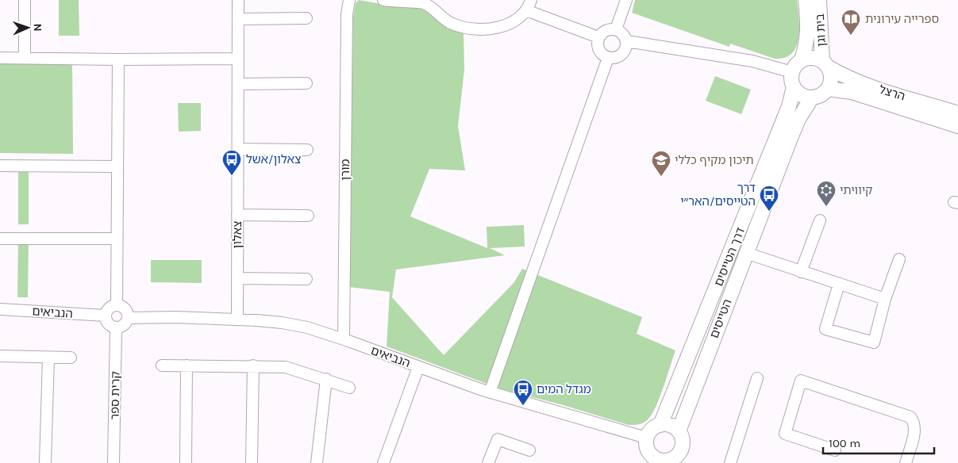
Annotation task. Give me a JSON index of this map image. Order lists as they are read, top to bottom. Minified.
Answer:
{"streets":{"main road":["בית וגן","הרצל","דרך הטייסים","הטייסים"],"street":["מורן","צאלון","הנביאים","קרית ספר"]},"crossings":[["בית וגן","הרצל"],["בית וגן","דרך הטייסים"],["בית וגן","הטייסים"],["הרצל","דרך הטייסים"],["הרצל","הטייסים"],["מורן","הנביאים"],["צאלון","הנביאים"],["דרך הטייסים","הנביאים"],["דרך הטייסים","הטייסים"],["הנביאים","הטייסים"],["הנביאים","קרית ספר"]],"places":{"library":["ספרייה עירונית"],"bus stop":["צאלון/אשל","דרך הטייסים/האר״י","מגדל המים"],"school or university":["תיכון מקיף כללי"],"synagogue":["קיוויתי"]},"scale_bar":"100 m","north":"right"}
